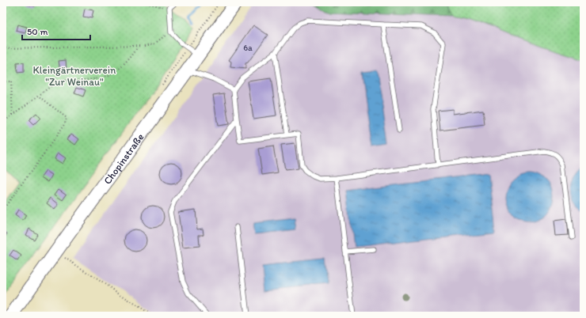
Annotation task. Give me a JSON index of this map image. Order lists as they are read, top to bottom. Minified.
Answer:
{"streets":{"main road":["Chopinstraße"]},"parks":["Kleingärtnerverein \"Zur Weinau\""],"house_numbers":["6a"],"scale_bar":"50 m"}
